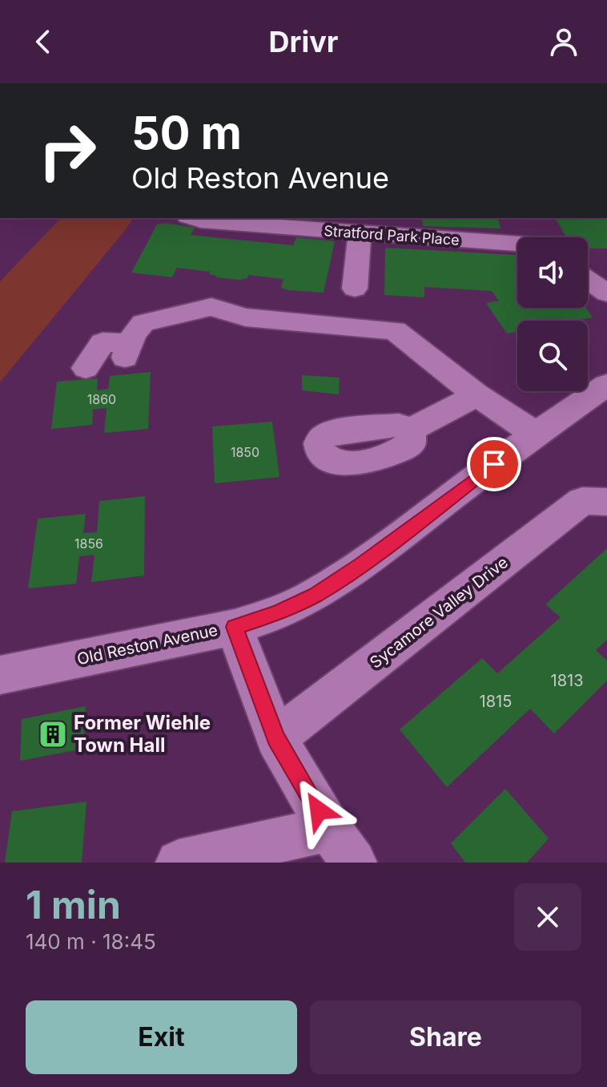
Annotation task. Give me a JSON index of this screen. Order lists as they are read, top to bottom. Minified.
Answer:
{"streets":{"street":["Stratford Park Place","Sycamore Valley Drive","Old Reston Avenue"]},"places":{"building":["Former Wiehle Town Hall"]},"house_numbers":["1860","1850","1856","1813","1815"],"page":{"header":"Drivr","turn":["50 m","Old Reston Avenue"],"heading":["1 min","140 m · 18:45"],"buttons":["Exit","Share"]}}
